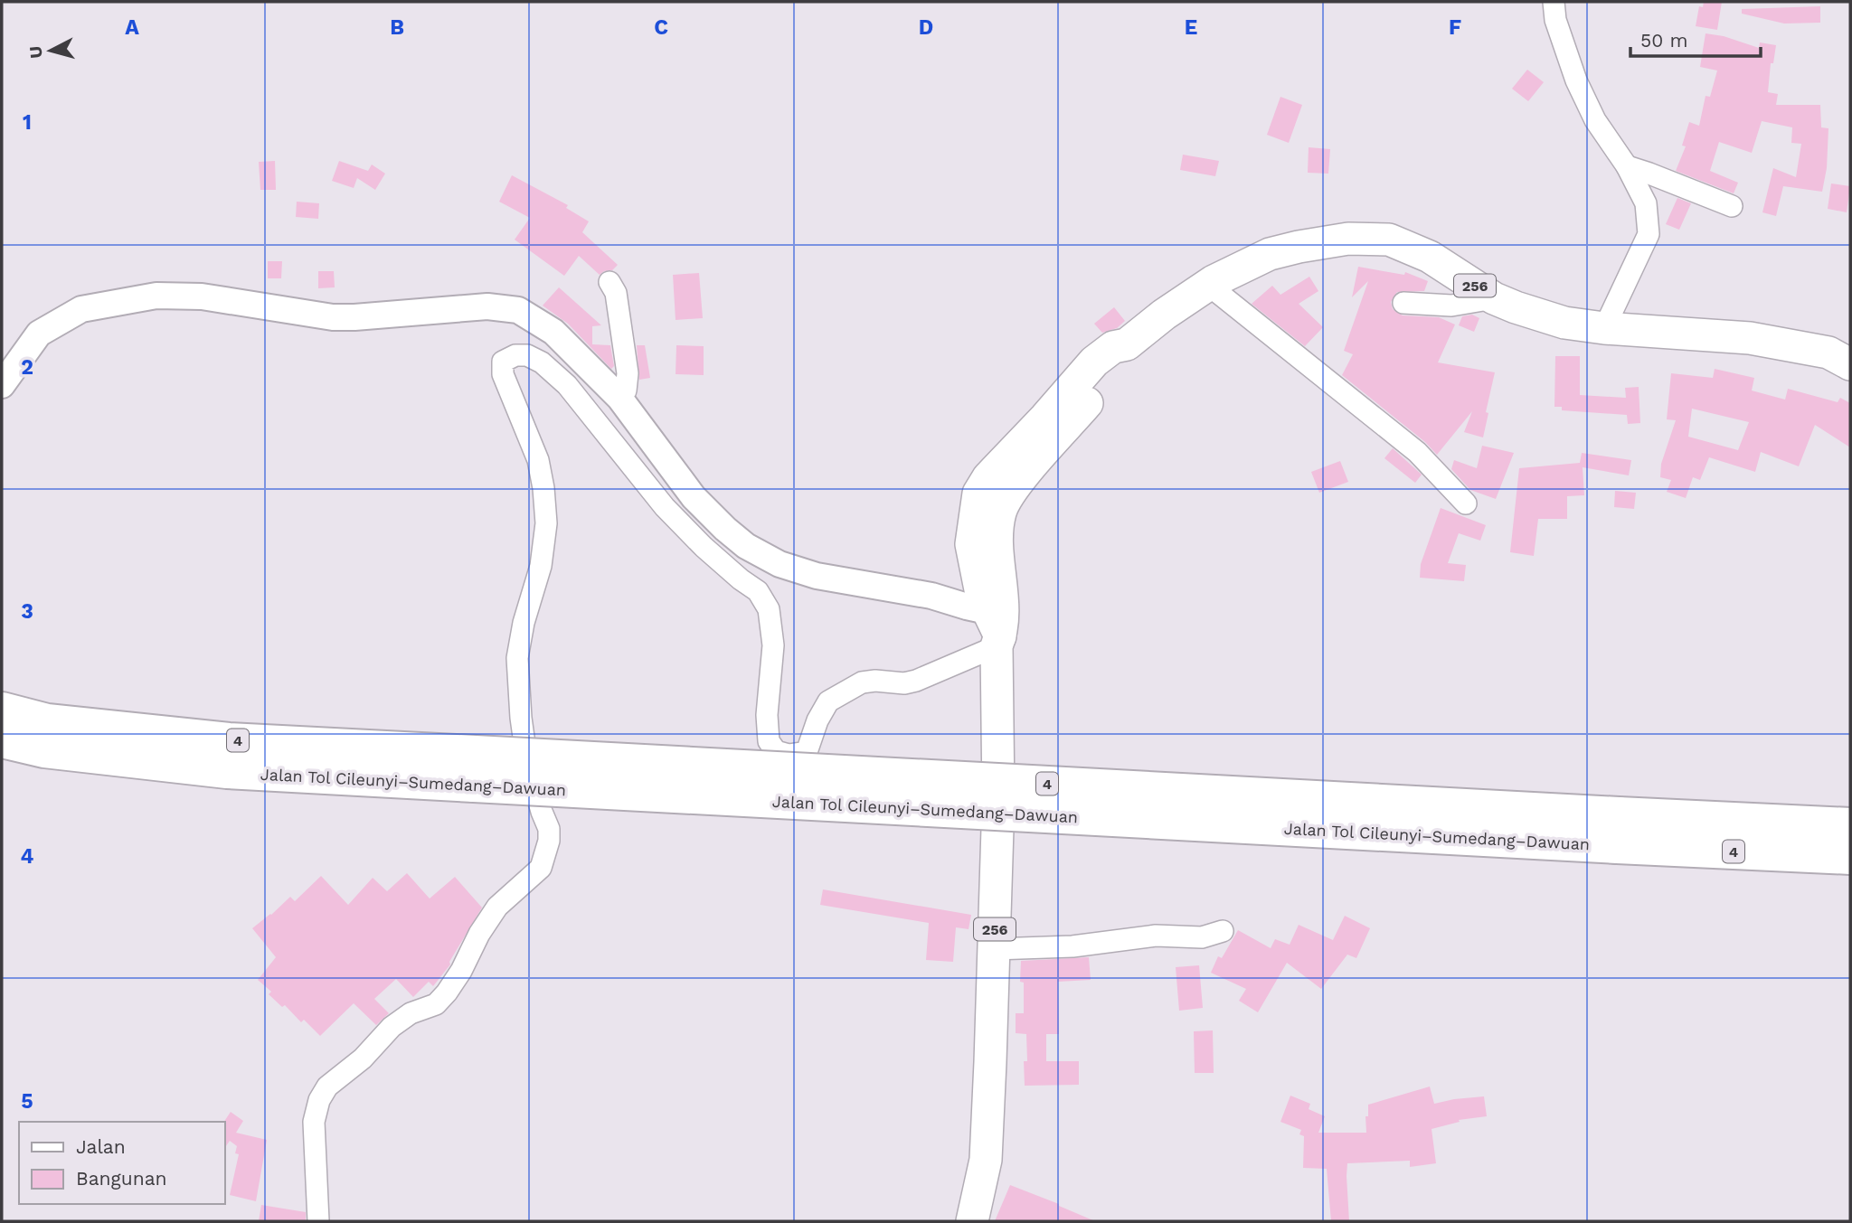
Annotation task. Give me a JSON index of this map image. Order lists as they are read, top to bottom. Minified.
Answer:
{"streets":{"highway":["4","Jalan Tol Cileunyi–Sumedang–Dawuan"],"main road":["256"]},"legend":["Jalan","Bangunan"],"scale_bar":"50 m","north":"left","grid":{"columns":["A","B","C","D","E","F"],"rows":["1","2","3","4","5"]}}
